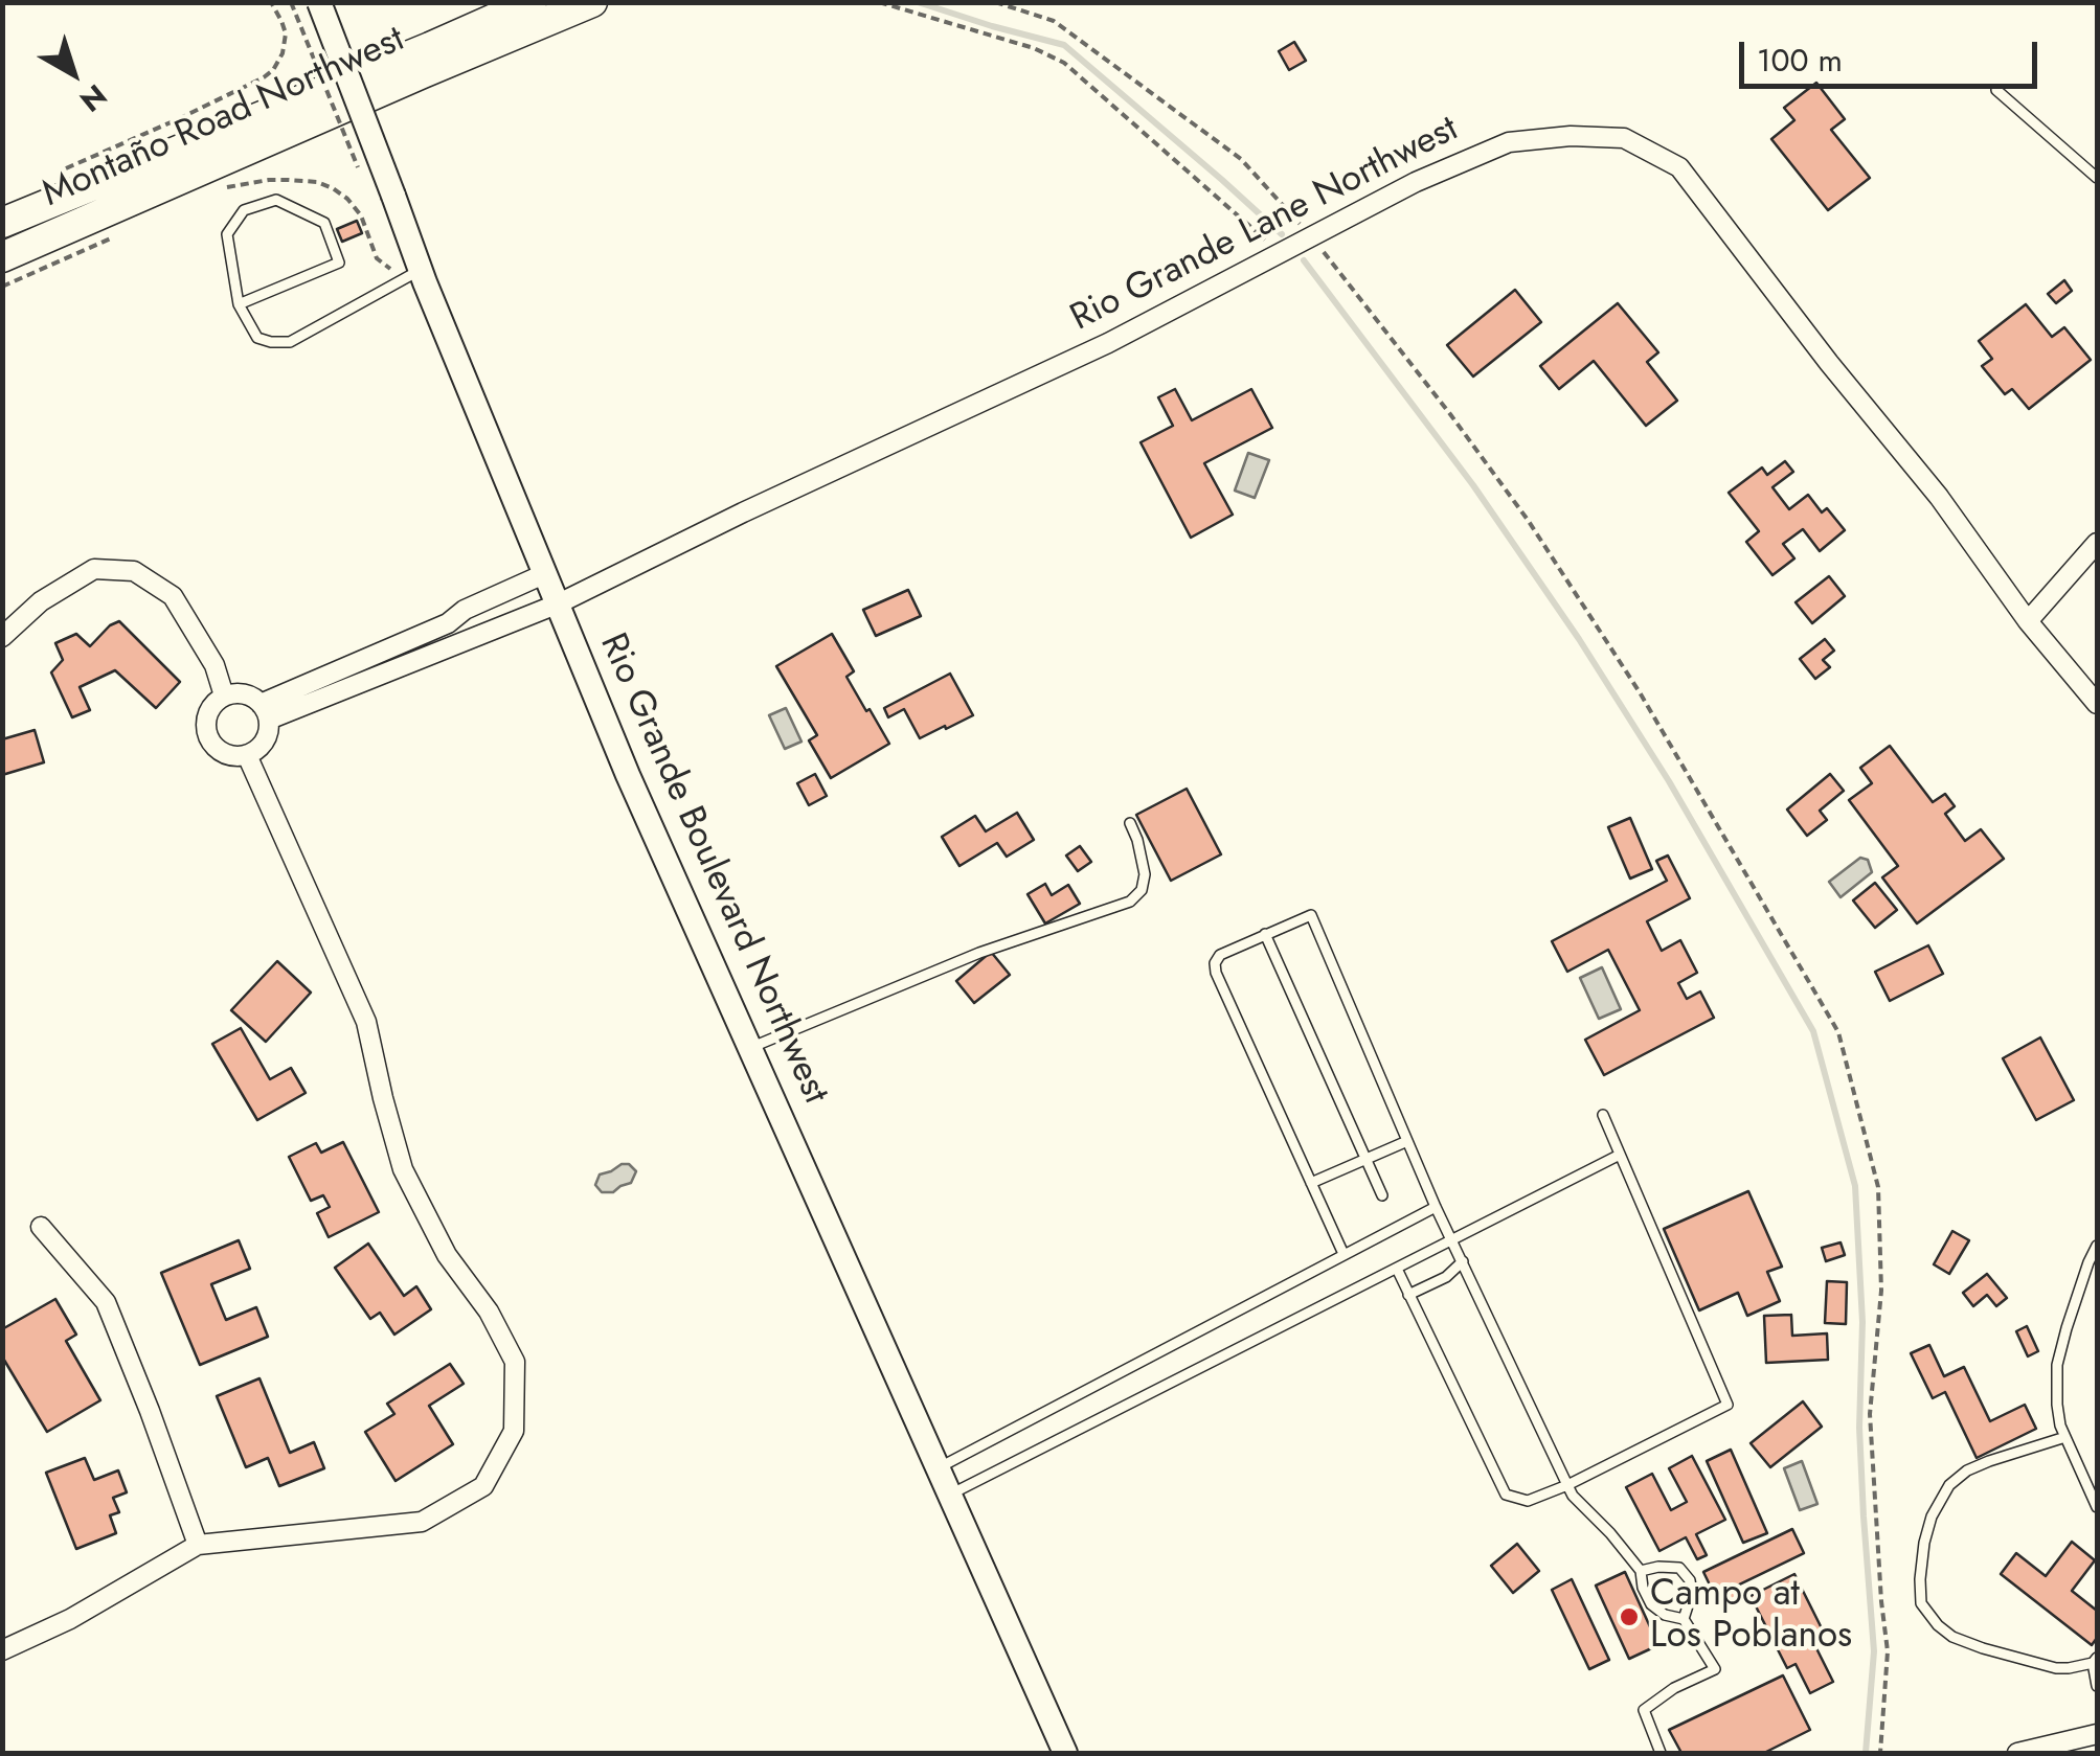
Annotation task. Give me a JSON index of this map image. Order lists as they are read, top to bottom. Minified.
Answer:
{"streets":{"main road":["Montaño Road Northwest"],"street":["Rio Grande Lane Northwest","Rio Grande Boulevard Northwest"]},"crossings":[["Rio Grande Lane Northwest","Rio Grande Boulevard Northwest"]],"places":["Campo at Los Poblanos"],"scale_bar":"100 m","north":"bottom right"}
